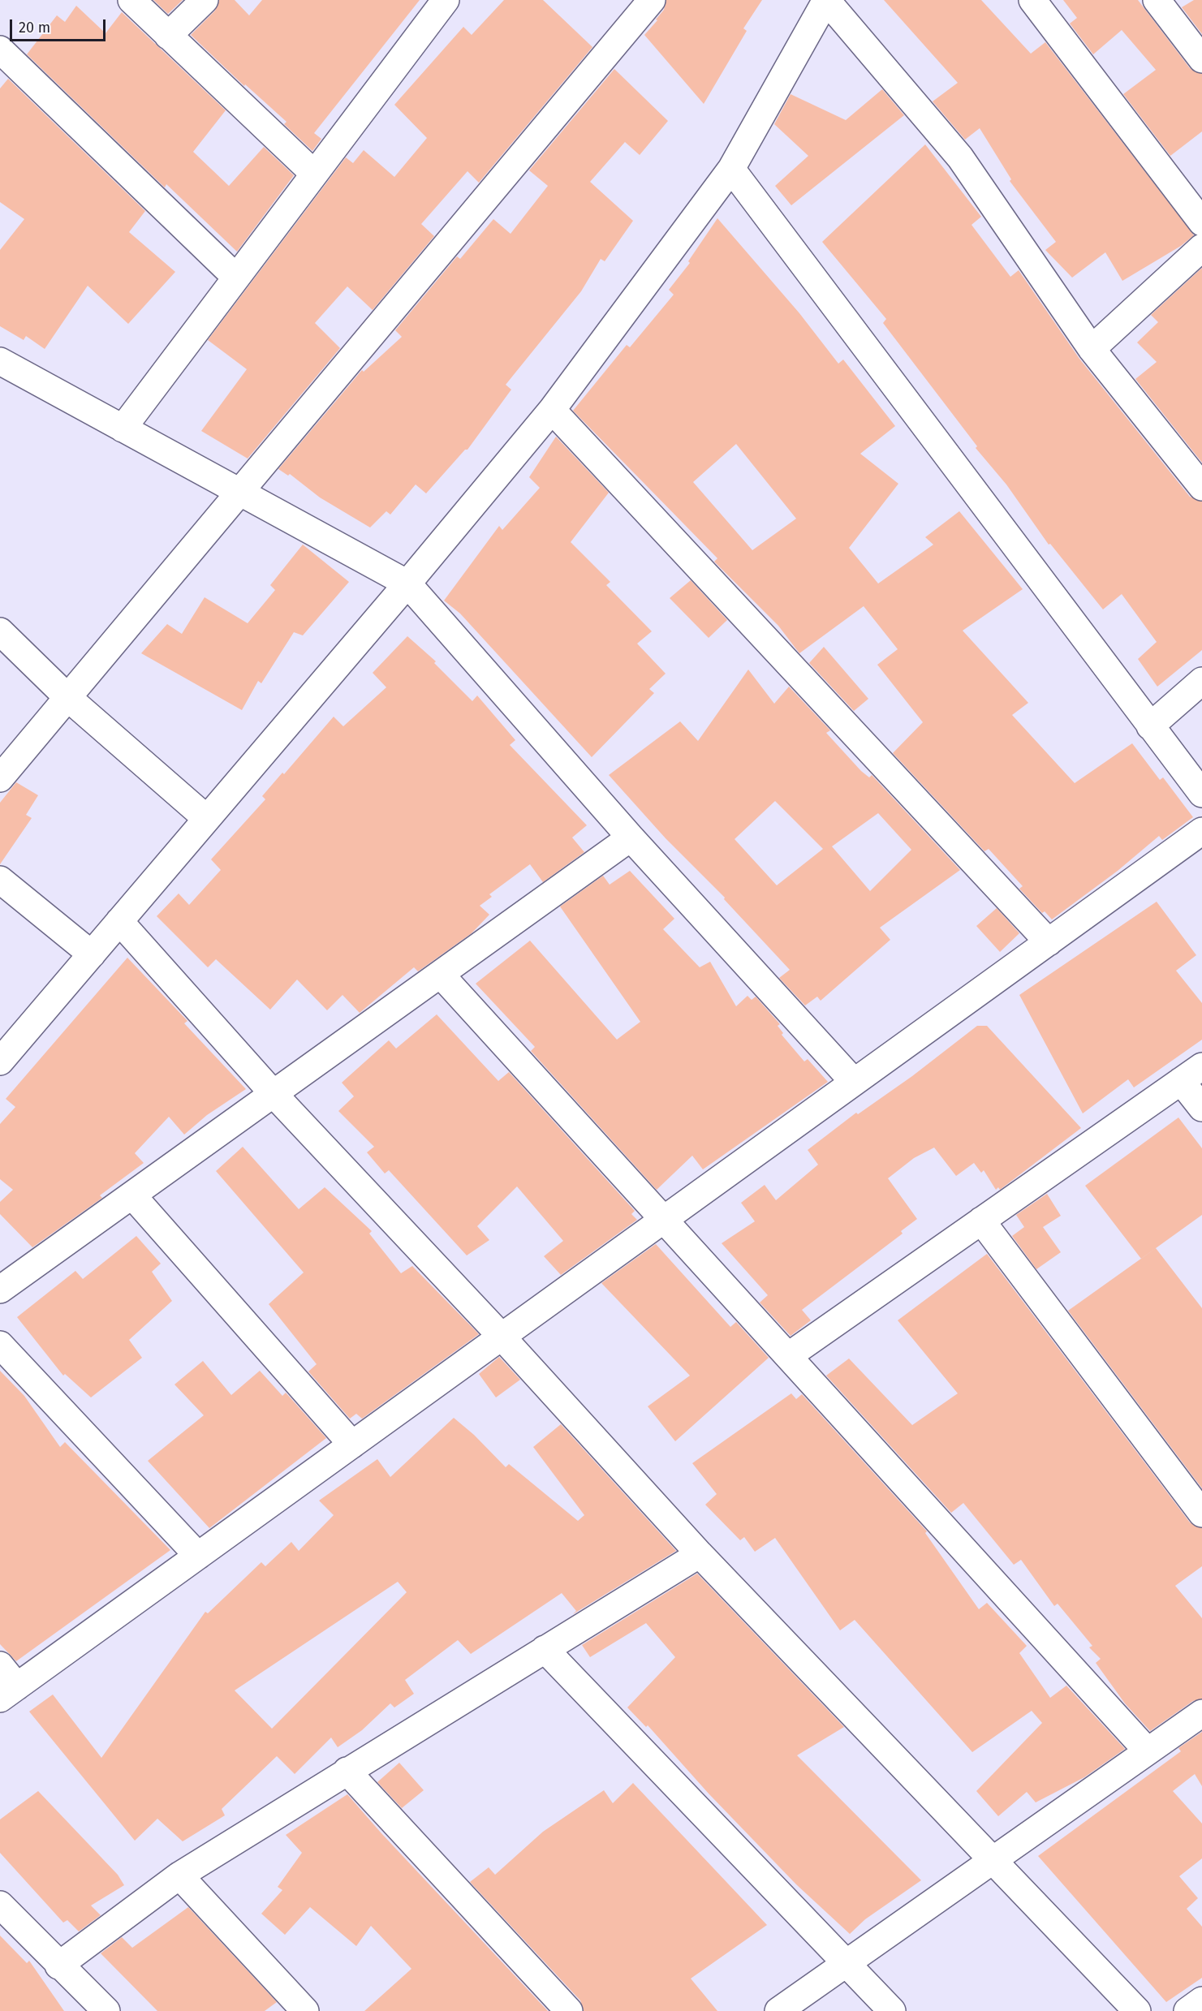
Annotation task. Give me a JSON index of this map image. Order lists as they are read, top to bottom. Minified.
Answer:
{"scale_bar":"20 m"}
